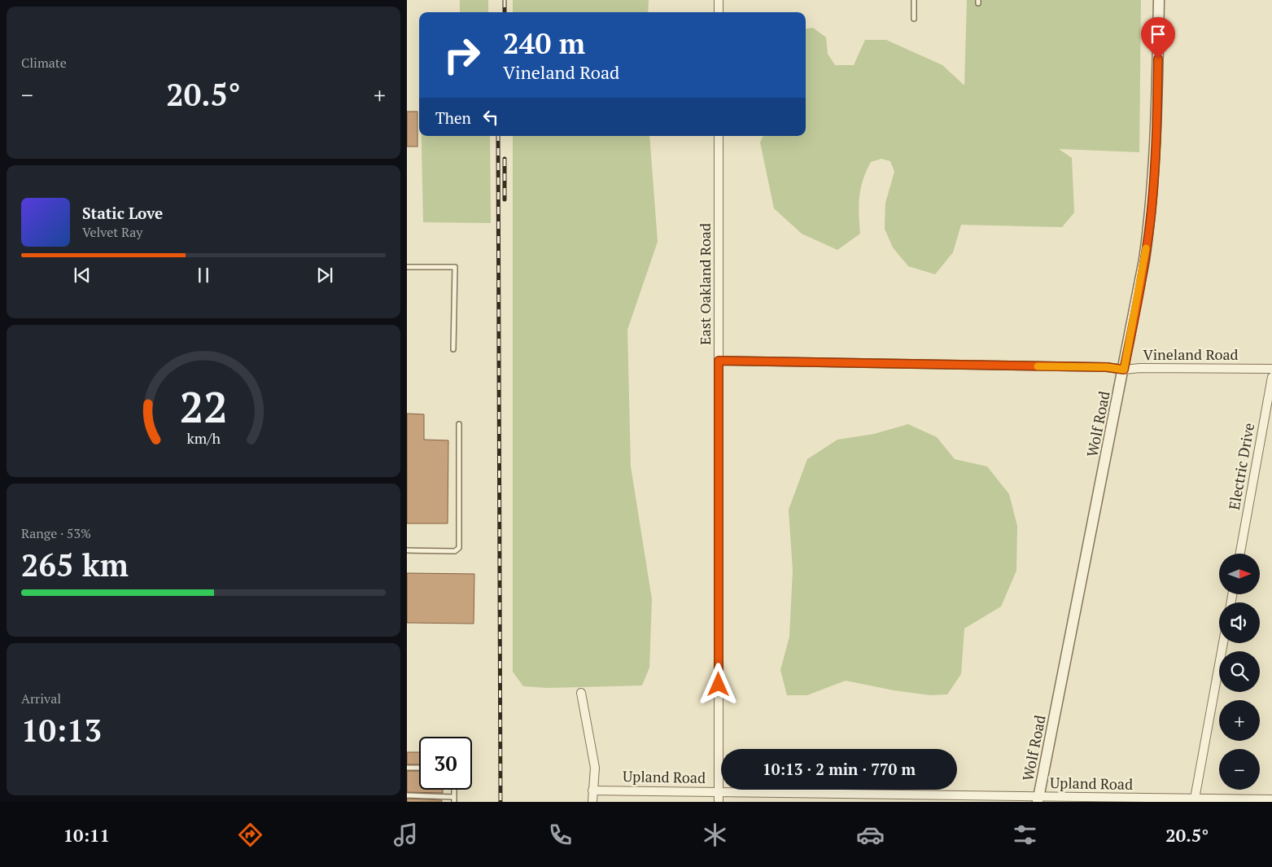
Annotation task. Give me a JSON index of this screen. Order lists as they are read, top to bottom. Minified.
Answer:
{"streets":{"street":["East Oakland Road","Vineland Road","Wolf Road","Electric Drive","Upland Road"]},"crossings":[["East Oakland Road","Vineland Road"],["East Oakland Road","Upland Road"],["Vineland Road","Wolf Road"],["Wolf Road","Upland Road"]],"north":"right","page":{"tile":["Climate",["Range · 53%","265 km"],["Arrival","10:13"]],"turn":["240 m","Vineland Road"],"heat":["−","20.5°","+"],"then":"Then","song":["Static Love","Velvet Ray"],"map_buttons":["+","−"],"limit":"30","trip":"10:13 · 2 min · 770 m","tabs":["10:11","20.5°"],"gauge":["22","km/h"]}}
